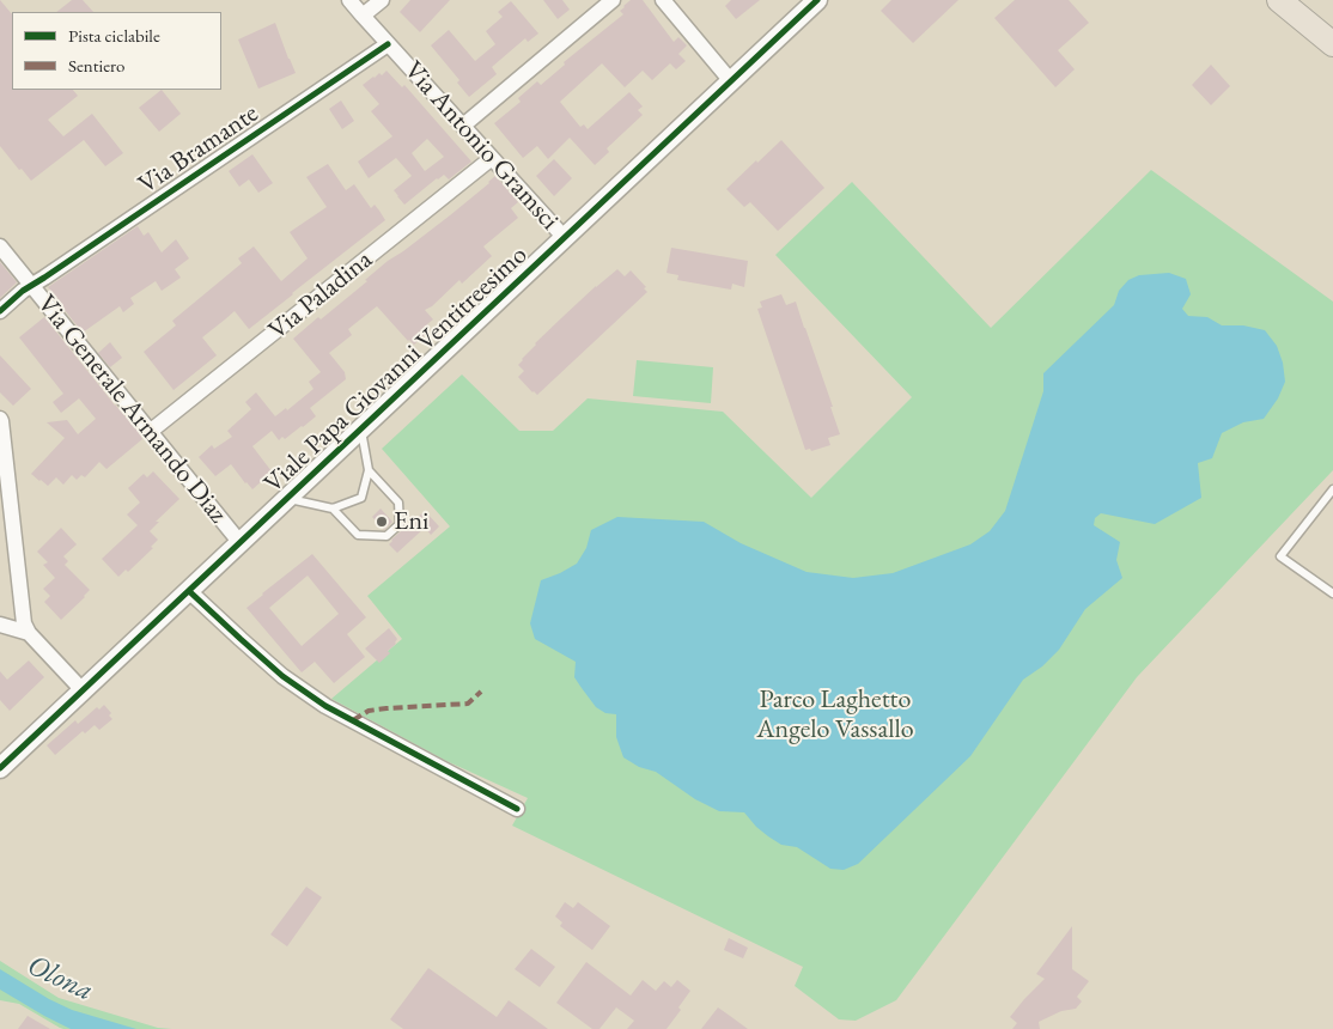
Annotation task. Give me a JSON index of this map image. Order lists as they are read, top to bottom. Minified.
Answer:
{"streets":{"street":["Via Antonio Gramsci","Via Bramante","Via Paladina","Viale Papa Giovanni Ventitreesimo","Via Generale Armando Diaz"]},"crossings":[["Via Antonio Gramsci","Via Bramante"],["Via Antonio Gramsci","Via Paladina"],["Via Antonio Gramsci","Viale Papa Giovanni Ventitreesimo"],["Via Bramante","Via Generale Armando Diaz"],["Via Paladina","Via Generale Armando Diaz"],["Viale Papa Giovanni Ventitreesimo","Via Generale Armando Diaz"]],"water":["Olona"],"parks":["Parco Laghetto Angelo Vassallo"],"places":["Eni"],"legend":["Pista ciclabile","Sentiero"]}
